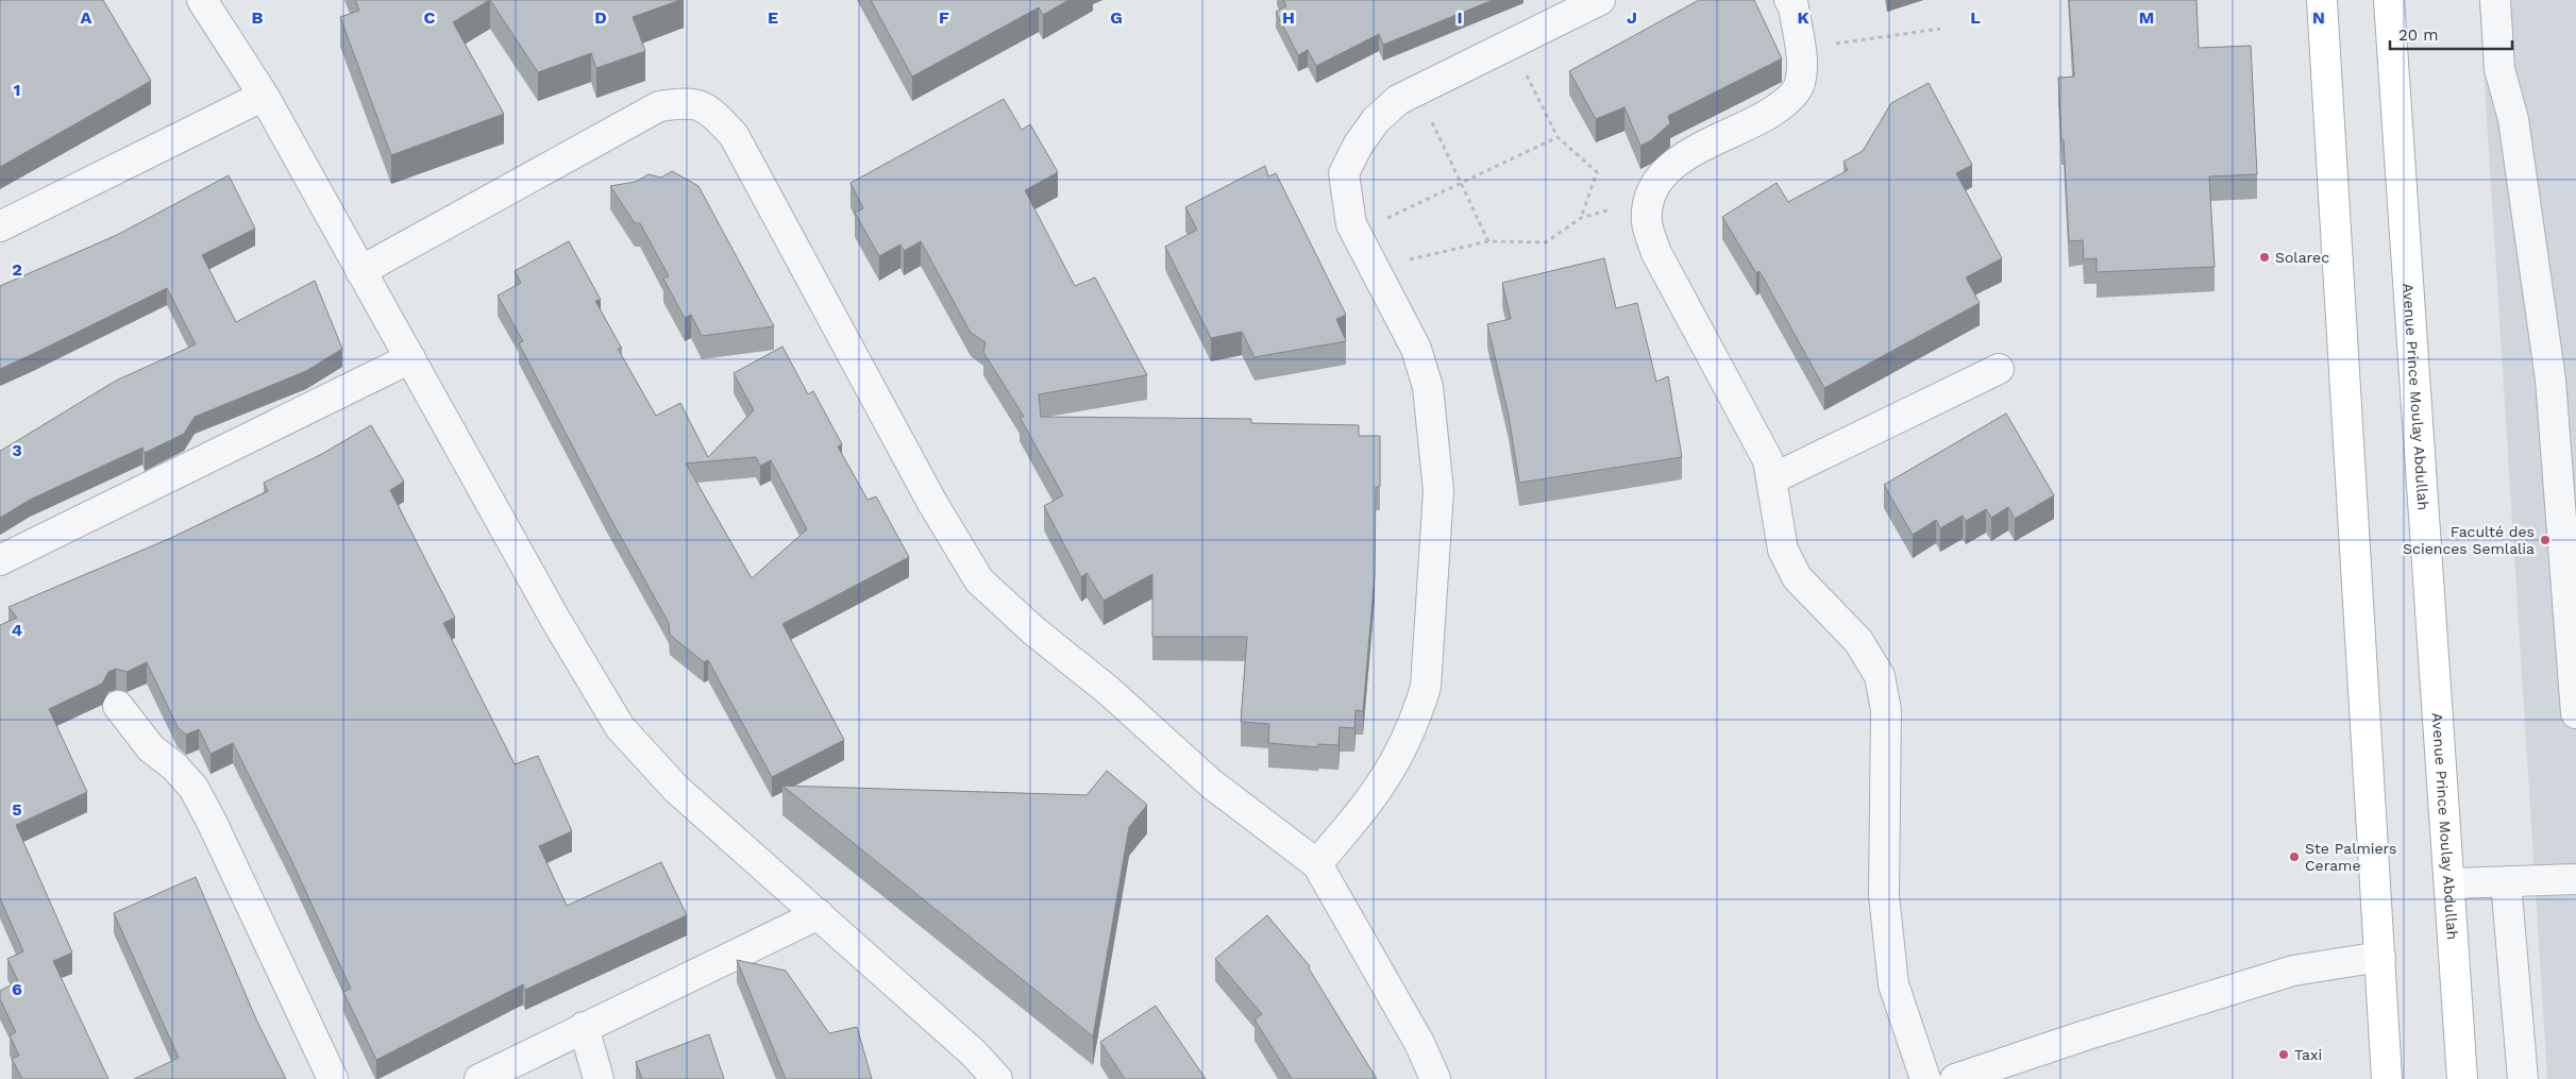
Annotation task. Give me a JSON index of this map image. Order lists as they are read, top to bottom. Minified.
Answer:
{"streets":{"main road":["Avenue Prince Moulay Abdullah"]},"places":["Solarec","Faculté des Sciences Semlalia","Ste Palmiers Cerame","Taxi"],"scale_bar":"20 m","grid":{"columns":["A","B","C","D","E","F","G","H","I","J","K","L","M","N"],"rows":["1","2","3","4","5","6"]}}
